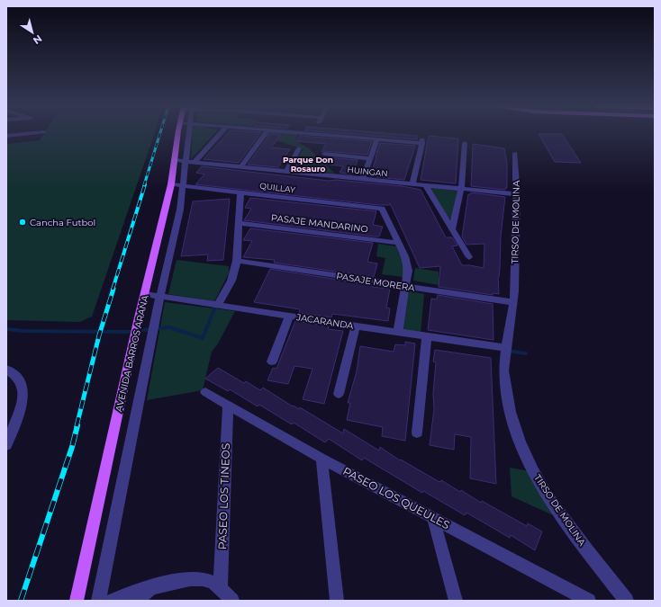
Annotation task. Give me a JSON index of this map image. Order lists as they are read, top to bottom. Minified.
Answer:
{"streets":{"main road":["AVENIDA BARROS ARANA"],"street":["HUINGAN","QUILLAY","TIRSO DE MOLINA","PASAJE MANDARINO","PASAJE MORERA","JACARANDA","PASEO LOS TINEOS","PASEO LOS QUEULES"]},"crossings":[["HUINGAN","TIRSO DE MOLINA"],["HUINGAN","AVENIDA BARROS ARANA"],["QUILLAY","PASAJE MANDARINO"],["QUILLAY","AVENIDA BARROS ARANA"],["TIRSO DE MOLINA","PASAJE MORERA"],["TIRSO DE MOLINA","JACARANDA"],["JACARANDA","AVENIDA BARROS ARANA"],["PASEO LOS TINEOS","PASEO LOS QUEULES"]],"districts":["Parque Don Rosauro"],"places":["Cancha Futbol"],"north":"bottom right"}
